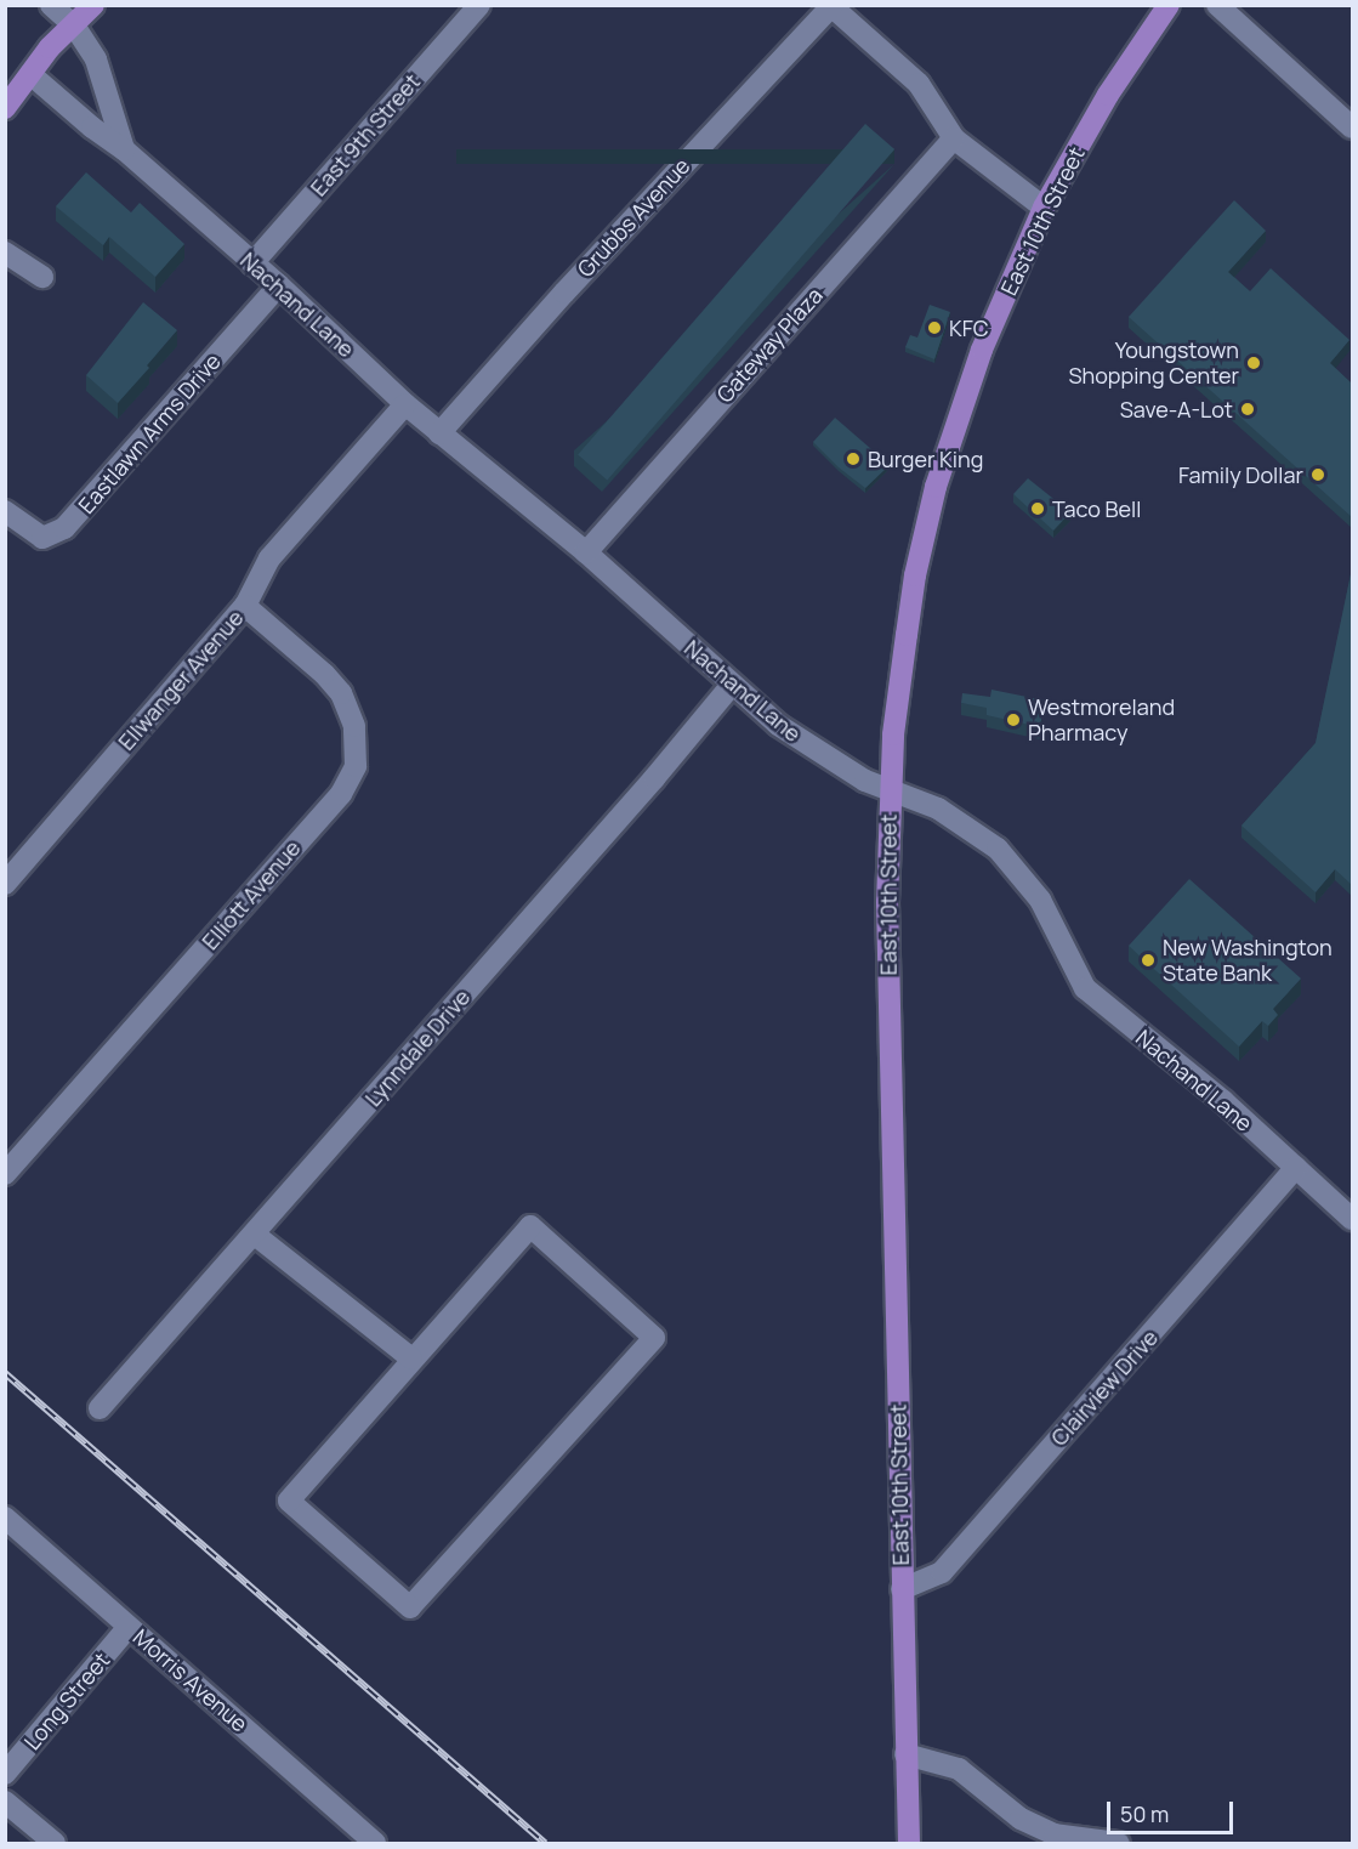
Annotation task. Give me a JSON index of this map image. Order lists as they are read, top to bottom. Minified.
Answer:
{"streets":{"main road":["East 10th Street"],"street":["East 9th Street","Grubbs Avenue","Nachand Lane","Gateway Plaza","Eastlawn Arms Drive","Ellwanger Avenue","Elliott Avenue","Lynndale Drive","Clairview Drive","Morris Avenue","Long Street"]},"crossings":[["East 9th Street","Nachand Lane"],["Grubbs Avenue","Nachand Lane"],["East 10th Street","Nachand Lane"],["East 10th Street","Clairview Drive"],["Nachand Lane","Gateway Plaza"],["Nachand Lane","Eastlawn Arms Drive"],["Nachand Lane","Ellwanger Avenue"],["Nachand Lane","Lynndale Drive"],["Nachand Lane","Clairview Drive"],["Ellwanger Avenue","Elliott Avenue"],["Morris Avenue","Long Street"]],"places":["KFC","Youngstown Shopping Center","Save-A-Lot","Burger King","Family Dollar","Taco Bell","Westmoreland Pharmacy","New Washington State Bank"],"scale_bar":"50 m"}
